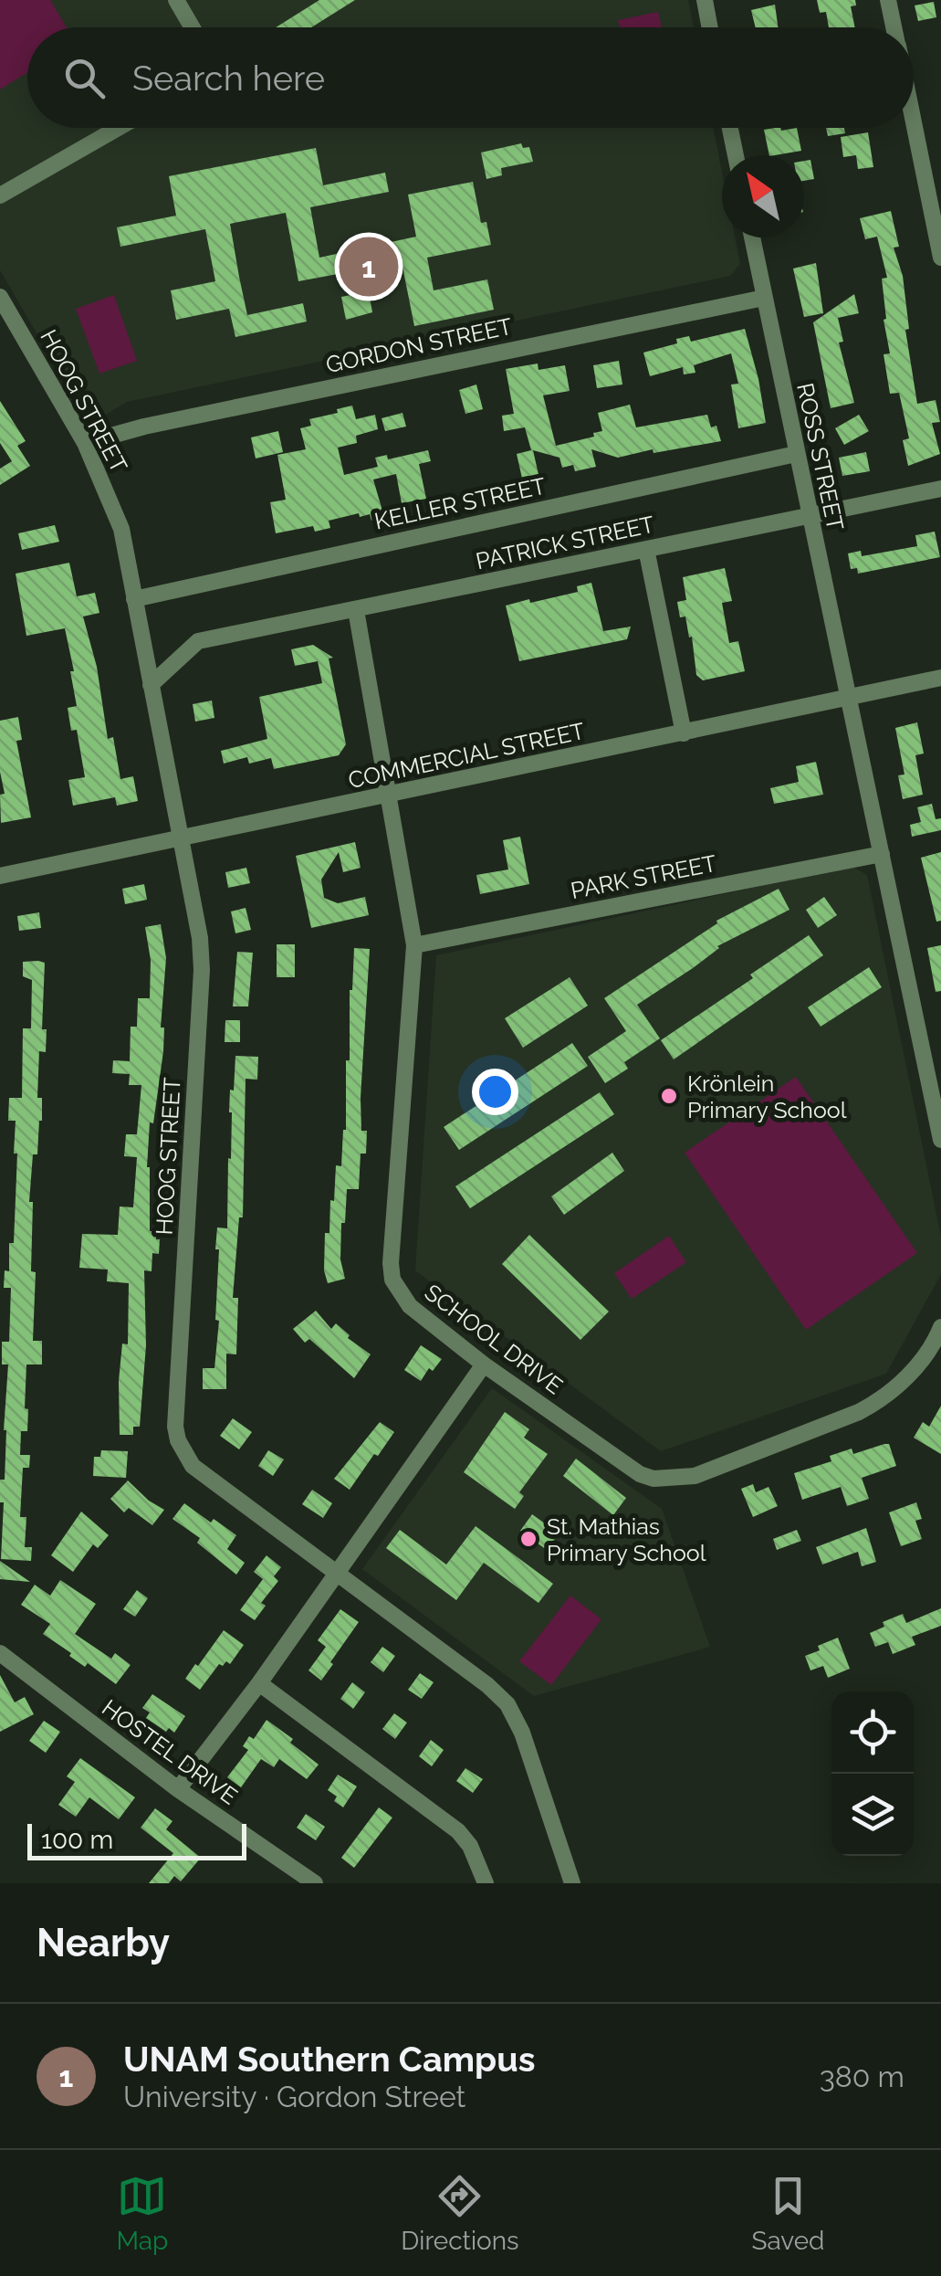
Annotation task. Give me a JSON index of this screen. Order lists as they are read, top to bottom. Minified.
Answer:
{"streets":{"street":["GORDON STREET","HOOG STREET","ROSS STREET","KELLER STREET","PATRICK STREET","COMMERCIAL STREET","PARK STREET","SCHOOL DRIVE","HOSTEL DRIVE"]},"crossings":[["GORDON STREET","HOOG STREET"],["GORDON STREET","ROSS STREET"],["HOOG STREET","KELLER STREET"],["HOOG STREET","PATRICK STREET"],["HOOG STREET","COMMERCIAL STREET"],["ROSS STREET","KELLER STREET"],["ROSS STREET","PATRICK STREET"],["ROSS STREET","COMMERCIAL STREET"],["PATRICK STREET","SCHOOL DRIVE"],["COMMERCIAL STREET","SCHOOL DRIVE"],["PARK STREET","SCHOOL DRIVE"]],"places":["Krönlein Primary School","St. Mathias Primary School"],"scale_bar":"100 m","north":"top left","page":{"search":"Search here","pins":"1","scale":"100 m","heading":"Nearby","list":[{"mark":"1","name":"UNAM Southern Campus","note":"University · Gordon Street","value":"380 m"}],"nav":["Map","Directions","Saved"]}}
